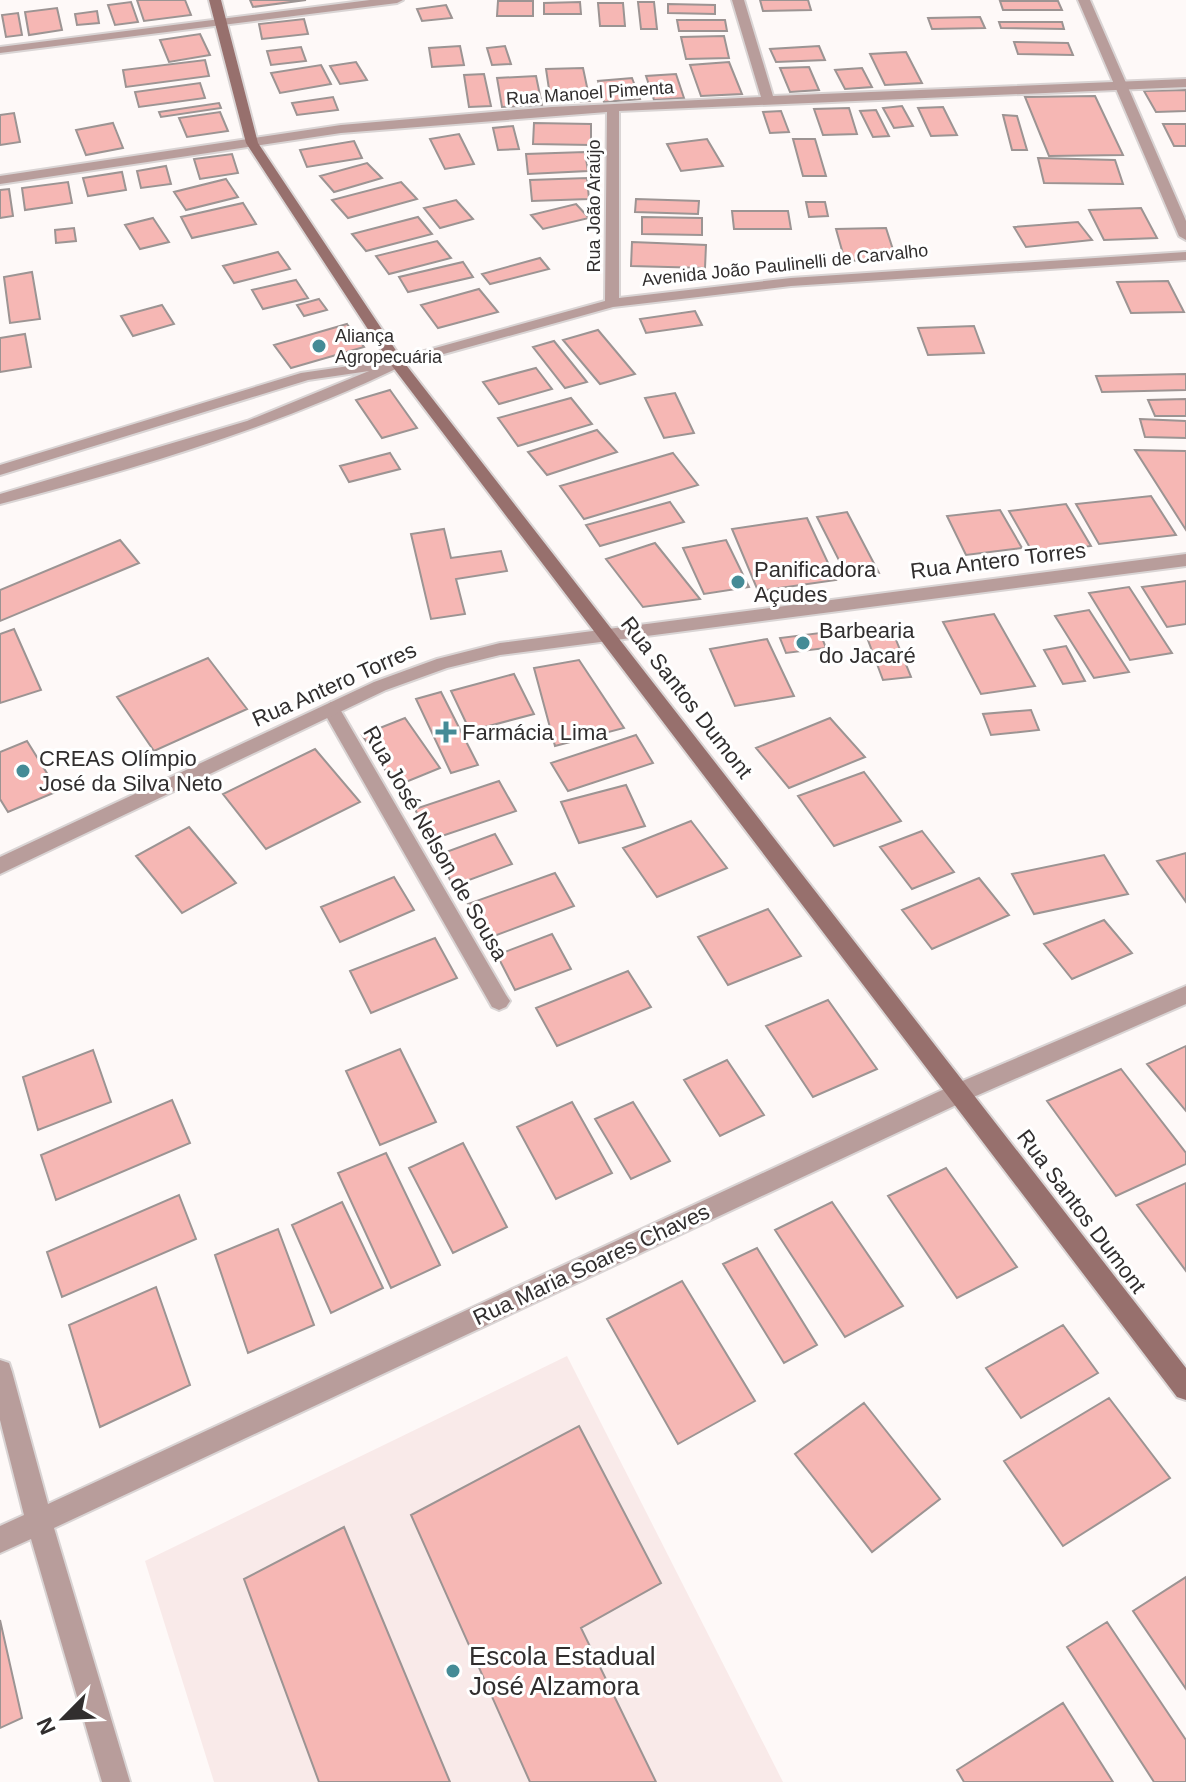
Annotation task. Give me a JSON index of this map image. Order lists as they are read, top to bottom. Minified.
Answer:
{"streets":{"main road":["Rua Santos Dumont"],"street":["Rua Manoel Pimenta","Rua João Araújo","Avenida João Paulinelli de Carvalho","Rua Antero Torres","Rua José Nelson de Sousa","Rua Maria Soares Chaves"]},"crossings":[["Rua Manoel Pimenta","Rua João Araújo"],["Rua Manoel Pimenta","Rua Santos Dumont"],["Rua João Araújo","Avenida João Paulinelli de Carvalho"],["Avenida João Paulinelli de Carvalho","Rua Santos Dumont"],["Rua Antero Torres","Rua Santos Dumont"],["Rua Antero Torres","Rua José Nelson de Sousa"],["Rua Santos Dumont","Rua Maria Soares Chaves"]],"places":{"other":["Aliança Agropecuária","Panificadora Açudes","Barbearia do Jacaré","CREAS Olímpio José da Silva Neto","Escola Estadual José Alzamora"],"health":["Farmácia Lima"]},"north":"bottom left"}
